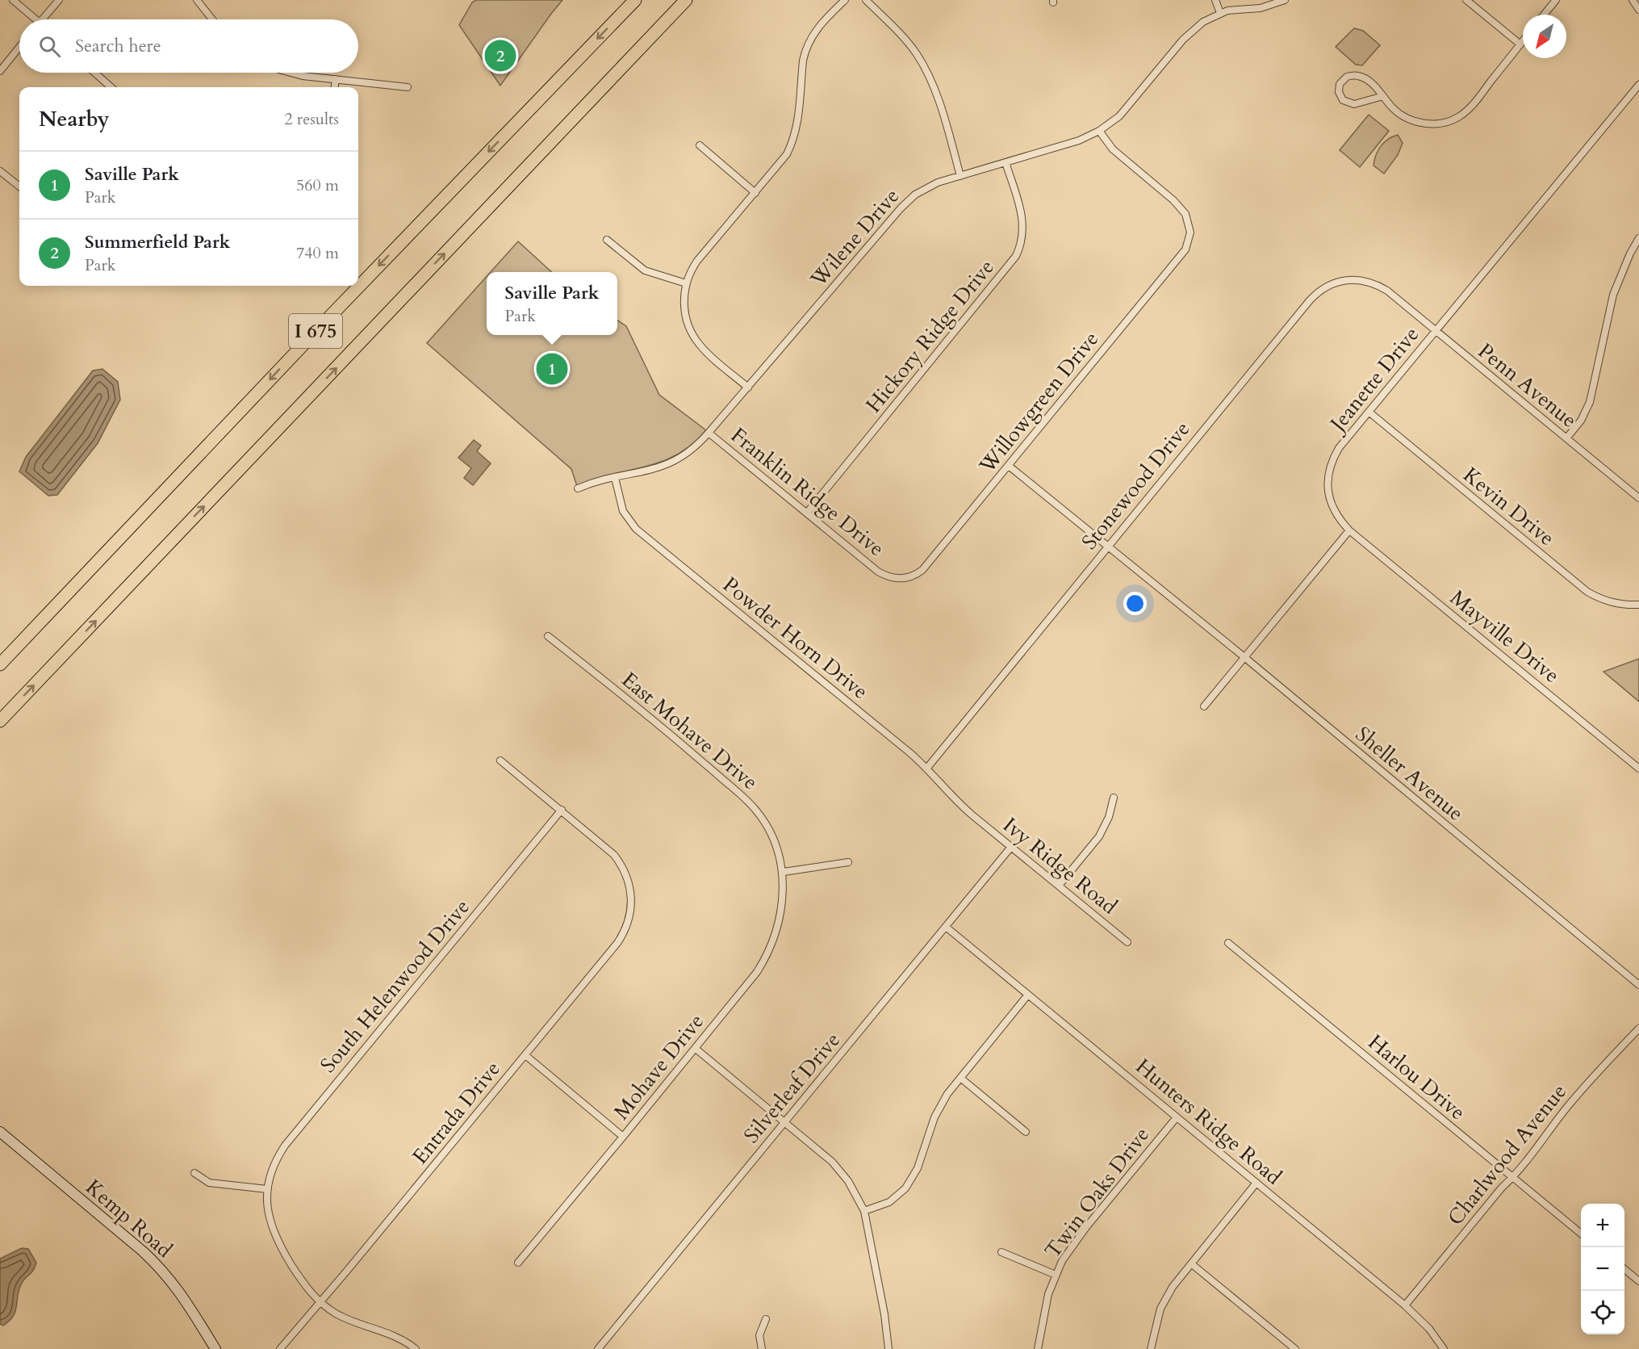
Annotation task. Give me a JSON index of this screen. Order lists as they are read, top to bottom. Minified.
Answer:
{"streets":{"highway":["I 675"],"main road":["Kemp Road"],"street":["Wilene Drive","Hickory Ridge Drive","Jeanette Drive","Penn Avenue","Willowgreen Drive","Stonewood Drive","Franklin Ridge Drive","Kevin Drive","Mayville Drive","Powder Horn Drive","East Mohave Drive","Sheller Avenue","Ivy Ridge Road","South Helenwood Drive","Mohave Drive","Harlou Drive","Silverleaf Drive","Entrada Drive","Hunters Ridge Road","Charlwood Avenue","Twin Oaks Drive"]},"crossings":[["Wilene Drive","Hickory Ridge Drive"],["Wilene Drive","Willowgreen Drive"],["Wilene Drive","Franklin Ridge Drive"],["Wilene Drive","Powder Horn Drive"],["Hickory Ridge Drive","Franklin Ridge Drive"],["Jeanette Drive","Penn Avenue"],["Jeanette Drive","Kevin Drive"],["Jeanette Drive","Mayville Drive"],["Penn Avenue","Stonewood Drive"],["Willowgreen Drive","Franklin Ridge Drive"],["Willowgreen Drive","Sheller Avenue"],["Stonewood Drive","Powder Horn Drive"],["Stonewood Drive","Sheller Avenue"],["Powder Horn Drive","Ivy Ridge Road"],["East Mohave Drive","Mohave Drive"],["Ivy Ridge Road","Silverleaf Drive"],["South Helenwood Drive","Entrada Drive"],["Harlou Drive","Charlwood Avenue"],["Silverleaf Drive","Hunters Ridge Road"],["Hunters Ridge Road","Charlwood Avenue"],["Hunters Ridge Road","Twin Oaks Drive"]],"north":"bottom left","page":{"search":"Search here","pins":["2","1"],"heading":["Nearby","2 results"],"list":[{"mark":"1","name":"Saville Park","note":"Park","value":"560 m"},{"mark":"2","name":"Summerfield Park","note":"Park","value":"740 m"}],"popup":["Saville Park","Park"],"map_buttons":["+","−"]}}
